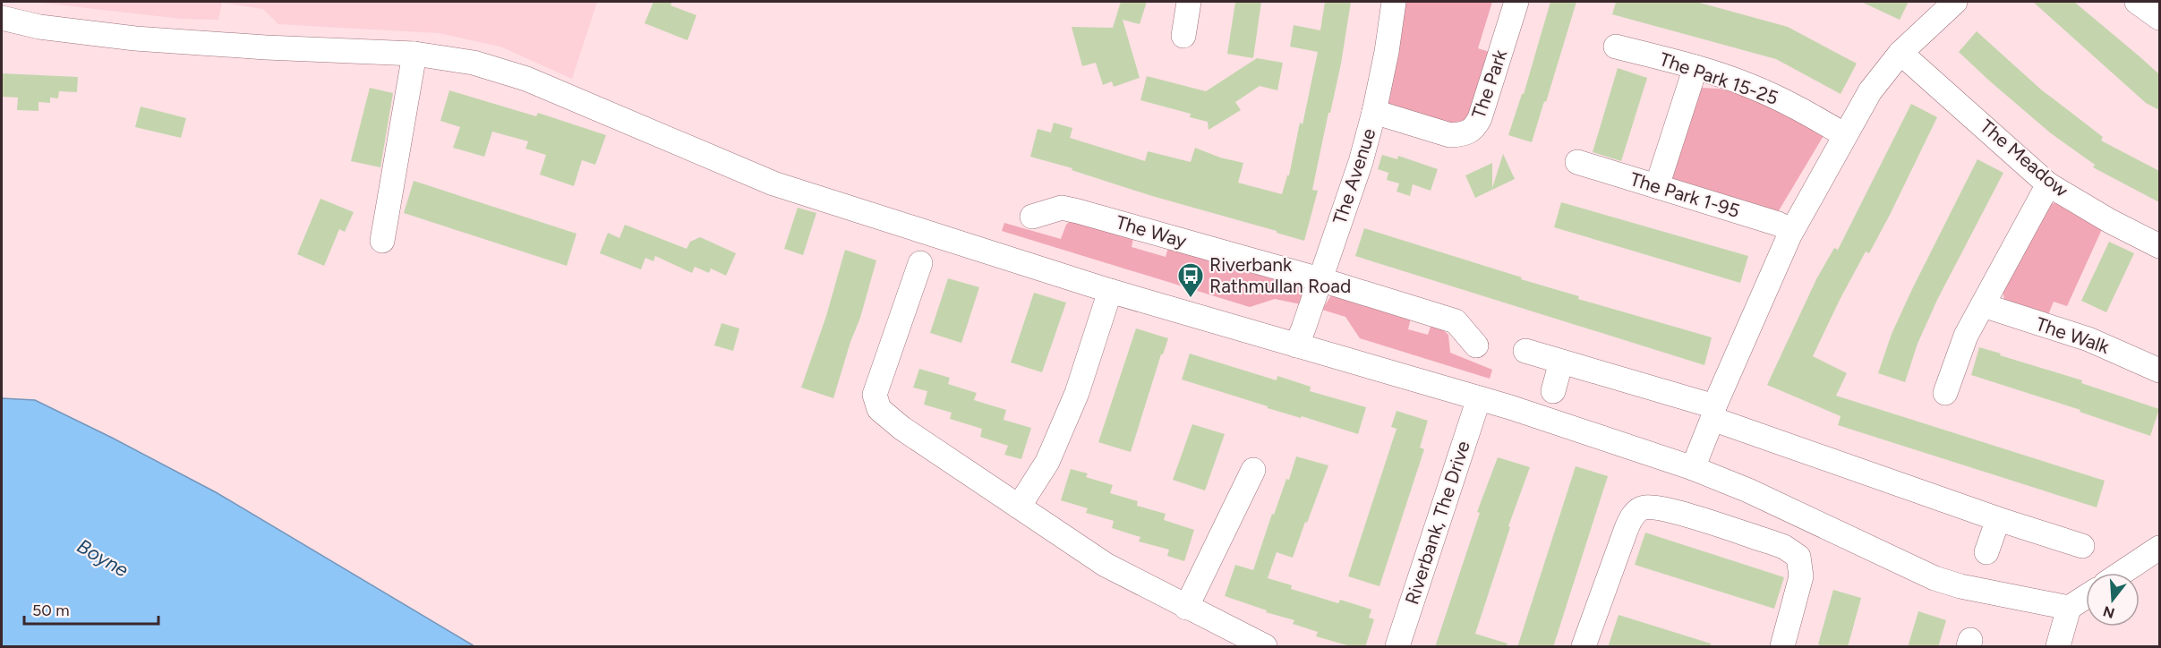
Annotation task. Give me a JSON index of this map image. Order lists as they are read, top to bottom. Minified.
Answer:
{"streets":{"street":["The Park 15-25","The Park","The Meadow","The Avenue","The Park 1-95","The Way","The Walk","Riverbank, The Drive"]},"crossings":[["The Park","The Avenue"],["The Avenue","The Way"]],"water":["Boyne"],"places":{"bus stop":["Riverbank Rathmullan Road"]},"scale_bar":"50 m","north":"bottom"}
